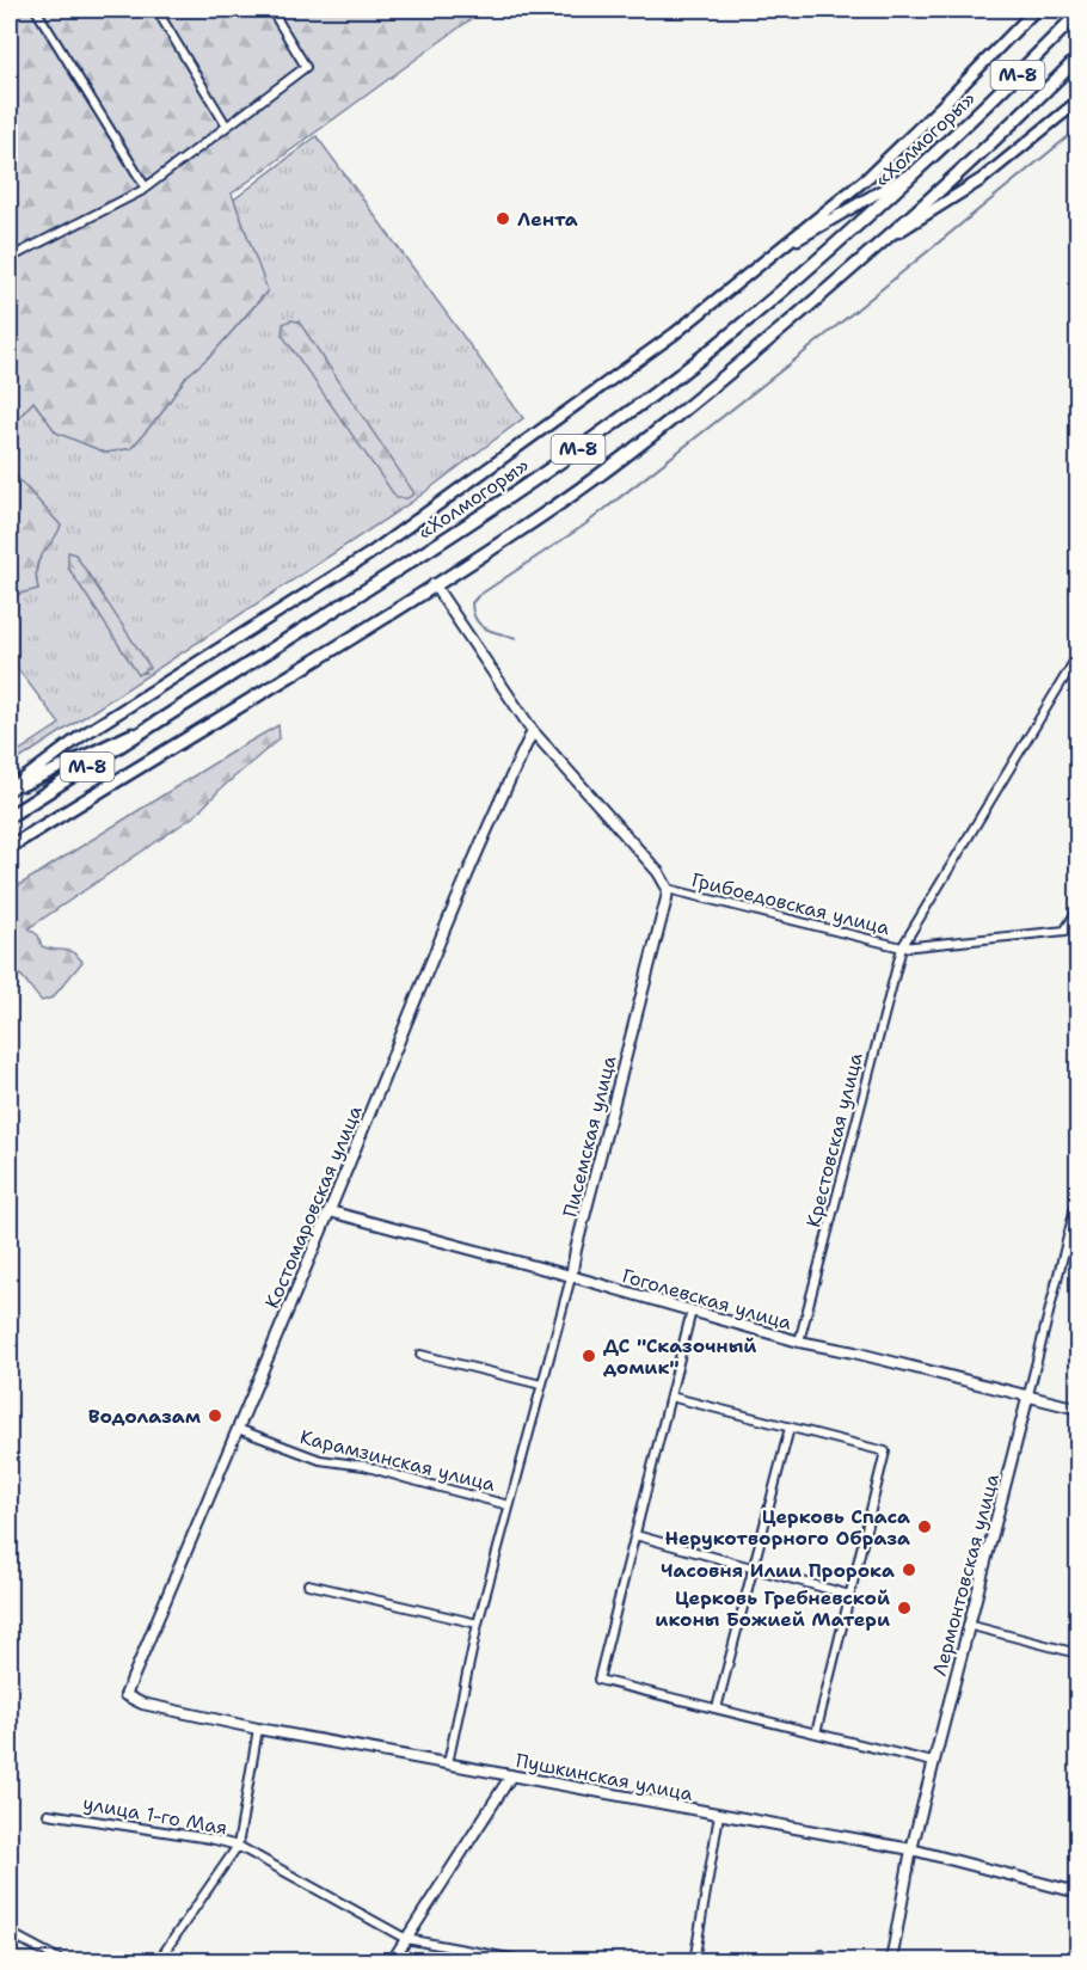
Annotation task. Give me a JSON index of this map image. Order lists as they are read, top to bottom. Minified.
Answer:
{"streets":{"highway":["М-8","«Холмогоры»"],"street":["Грибоедовская улица","Писемская улица","Крестовская улица","Костомаровская улица","Гоголевская улица","Карамзинская улица","Лермонтовская улица","Пушкинская улица","улица 1-го Мая"]},"crossings":[["Грибоедовская улица","Писемская улица"],["Грибоедовская улица","Крестовская улица"],["Писемская улица","Гоголевская улица"],["Писемская улица","Карамзинская улица"],["Писемская улица","Пушкинская улица"],["Крестовская улица","Гоголевская улица"],["Костомаровская улица","Гоголевская улица"],["Костомаровская улица","Карамзинская улица"],["Костомаровская улица","Пушкинская улица"],["Гоголевская улица","Лермонтовская улица"],["Лермонтовская улица","Пушкинская улица"]],"places":["Лента","ДС \"Сказочный домик\"","Водолазам","Церковь Спаса Нерукотворного Образа","Часовня Илии Пророка","Церковь Гребневской иконы Божией Матери"]}
